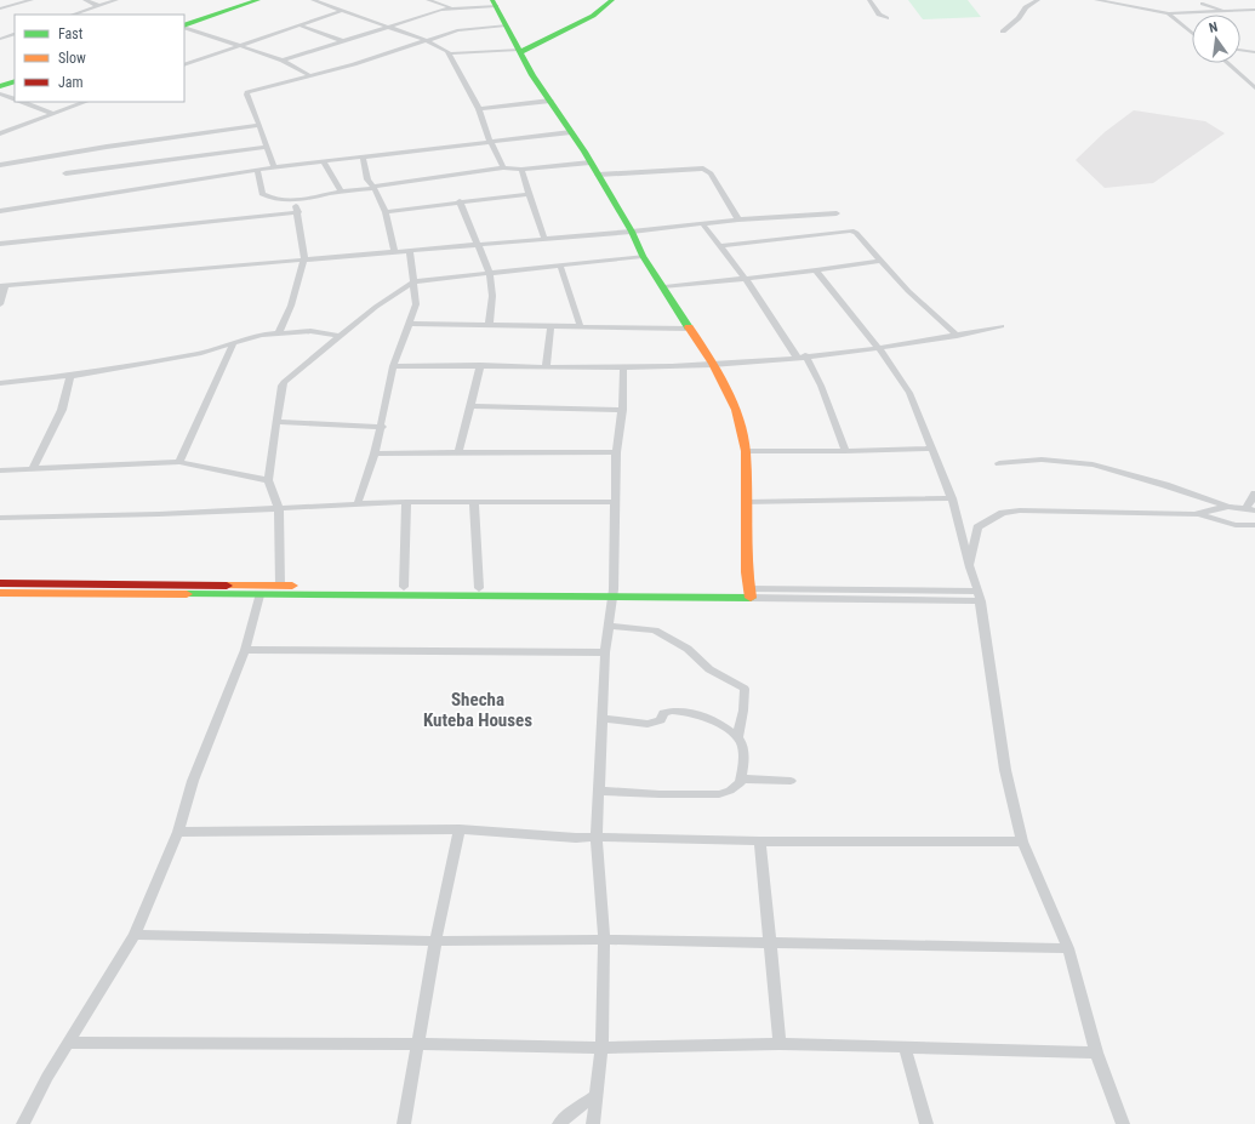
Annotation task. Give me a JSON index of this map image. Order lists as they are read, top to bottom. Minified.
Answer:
{"districts":["Shecha Kuteba Houses"],"legend":["Fast","Slow","Jam"],"north":"top"}
